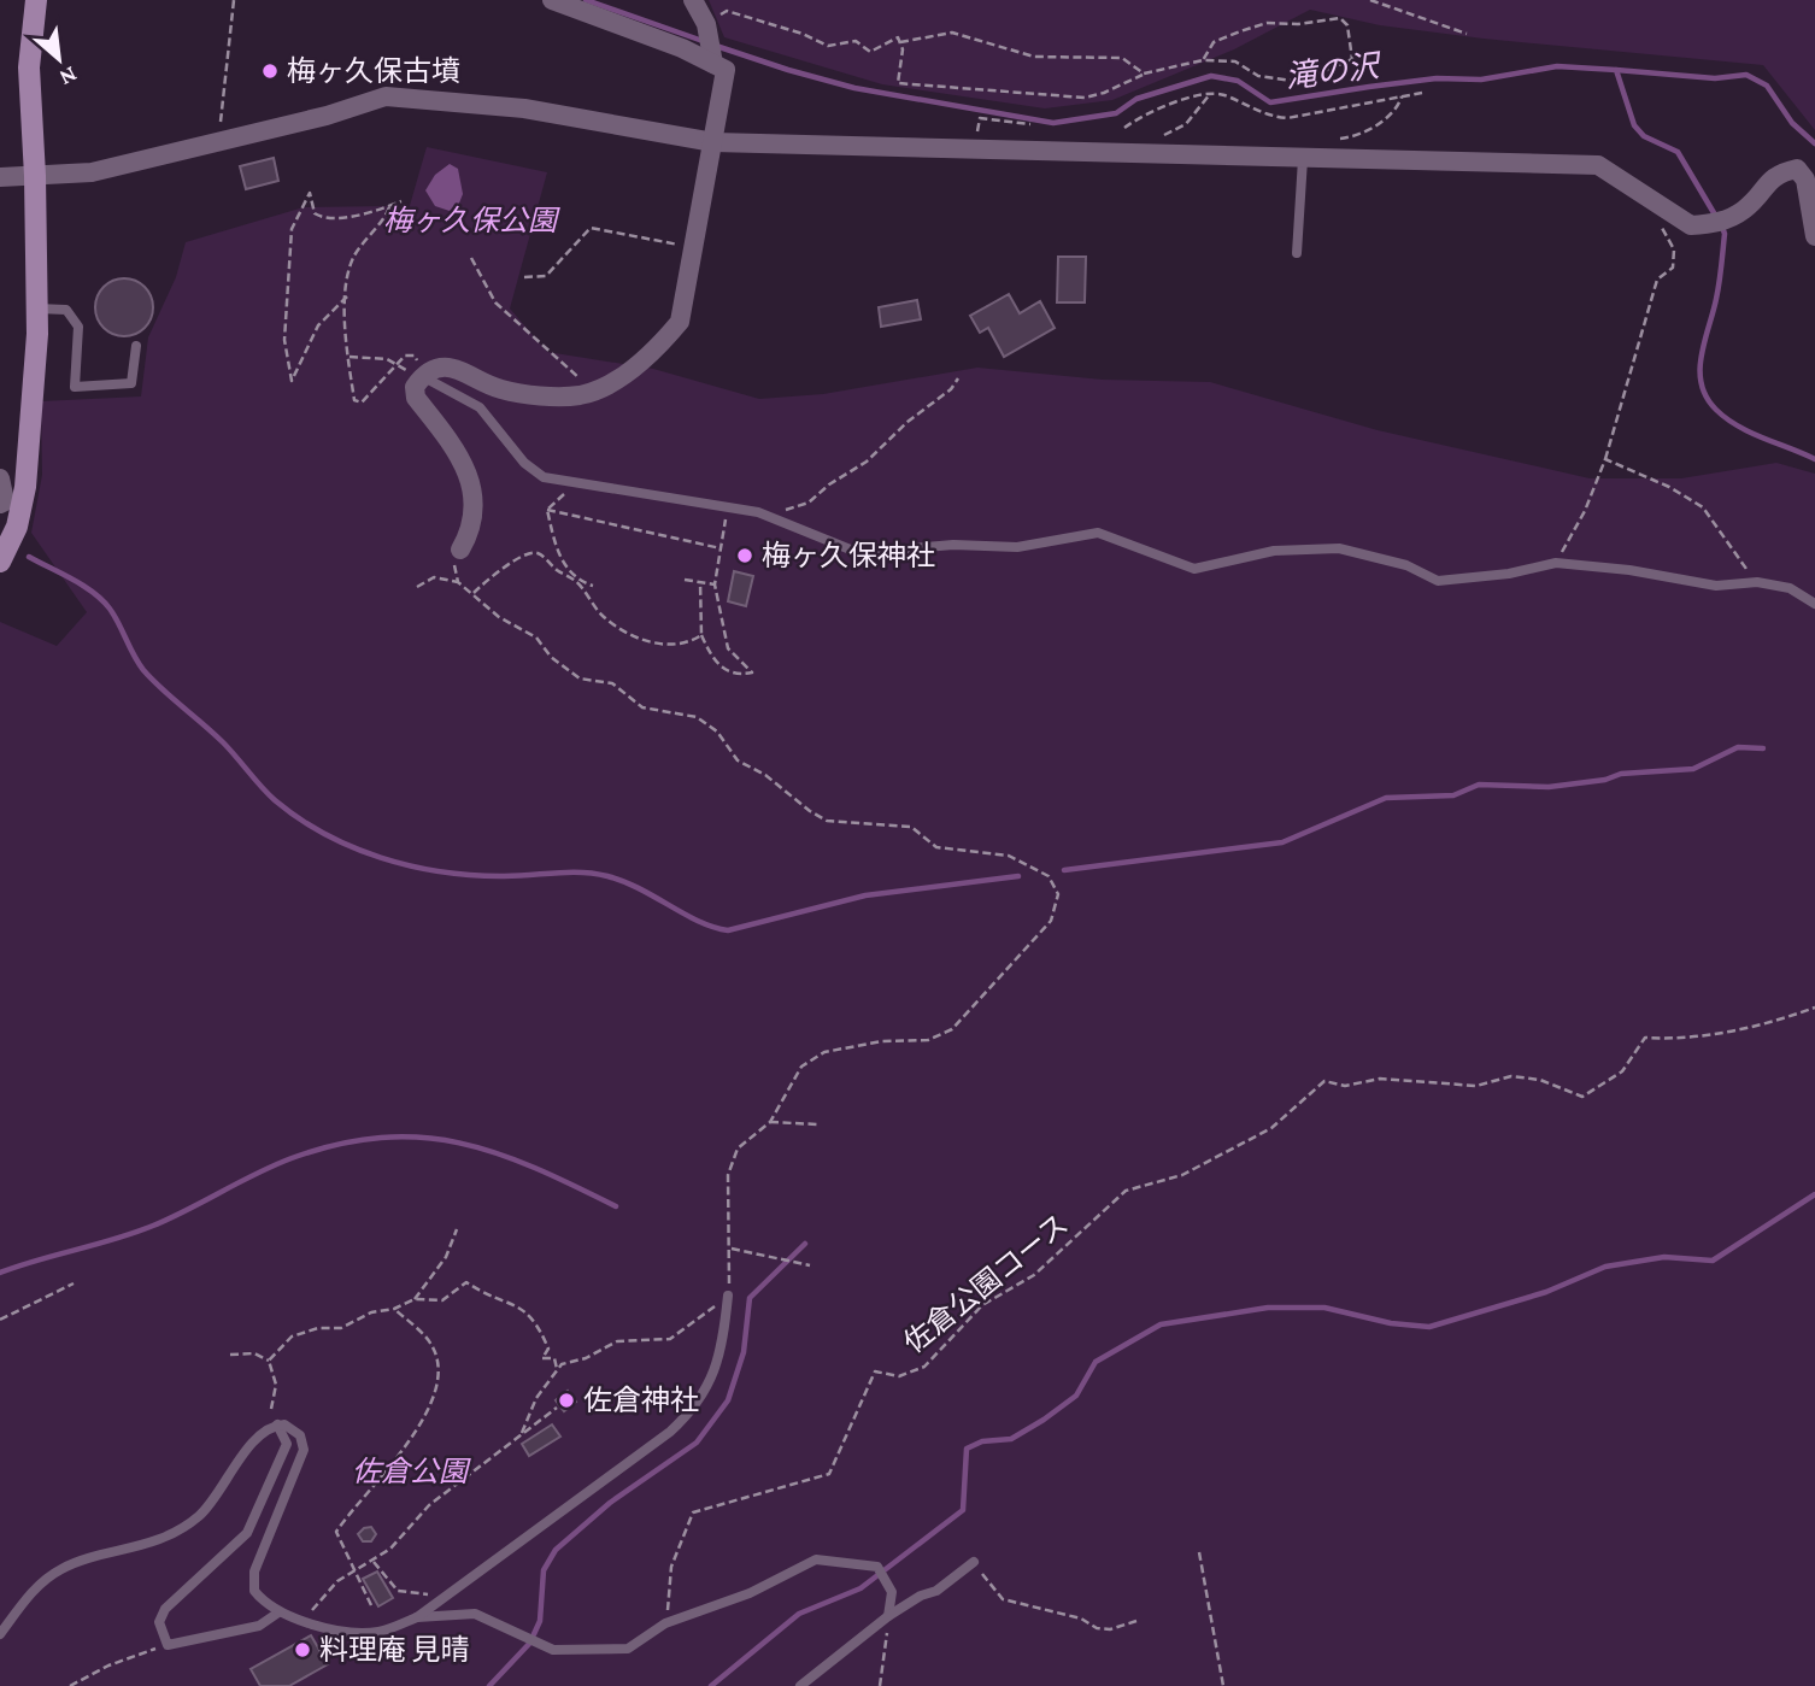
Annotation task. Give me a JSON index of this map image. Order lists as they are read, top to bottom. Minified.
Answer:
{"streets":{"path":["佐倉公園コース"]},"water":["滝の沢"],"parks":["梅ヶ久保公園","佐倉公園"],"places":["梅ヶ久保古墳","梅ヶ久保神社","佐倉神社","料理庵 見晴"],"north":"bottom right"}
